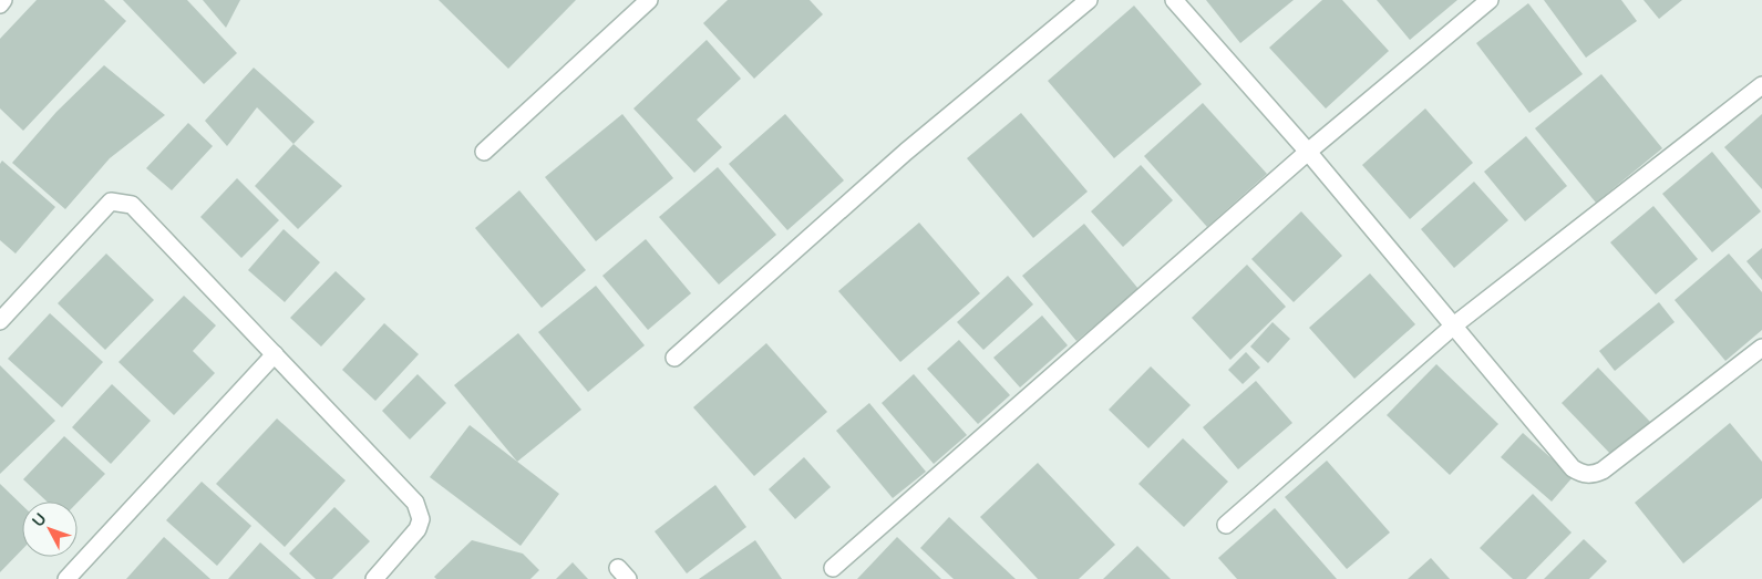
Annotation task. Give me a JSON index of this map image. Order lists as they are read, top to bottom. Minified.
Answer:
{"north":"top left"}
